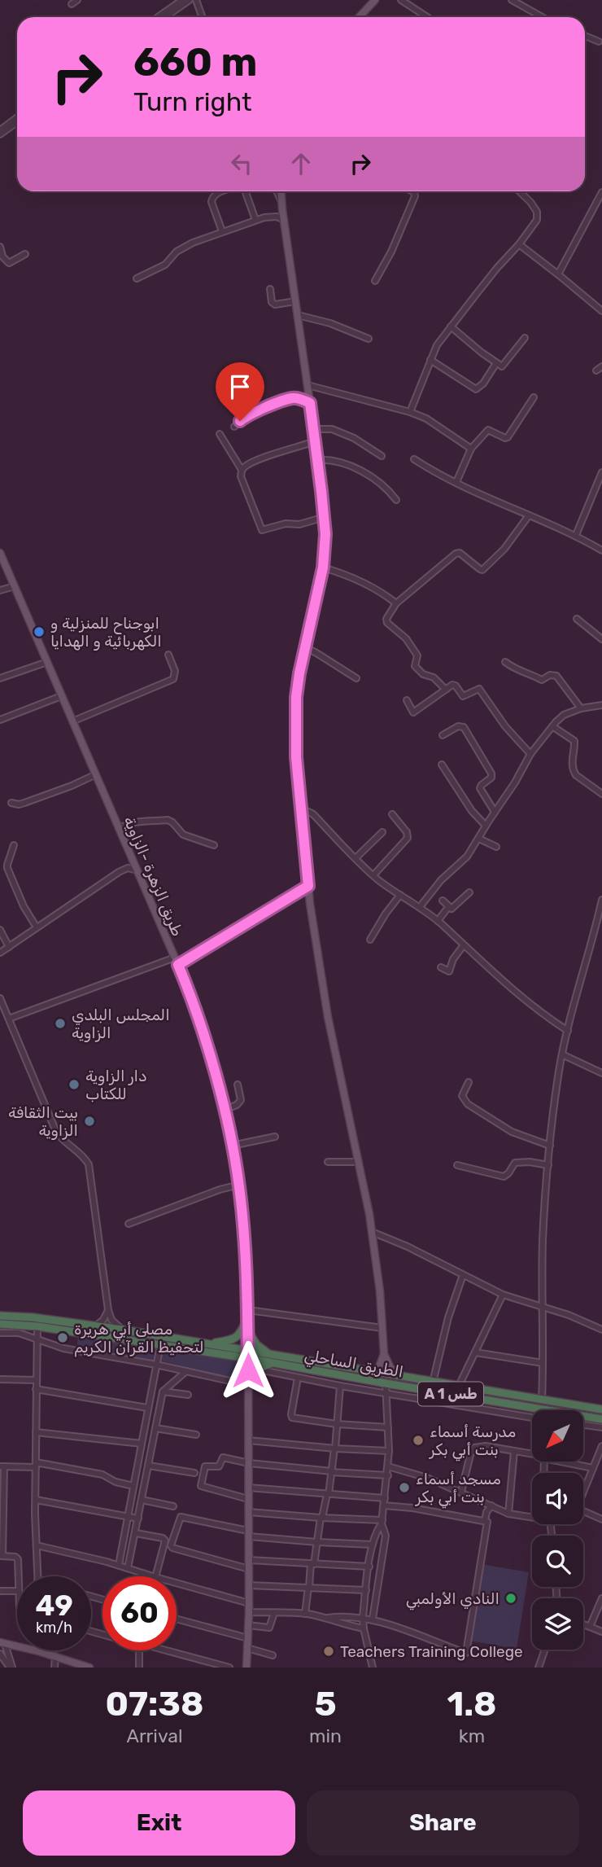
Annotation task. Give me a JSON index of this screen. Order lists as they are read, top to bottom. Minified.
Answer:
{"streets":{"highway":["الطريق الساحلي","A 1 طس"],"main road":["طريق الزهرة -الزاوية"]},"crossings":[["طريق الزهرة -الزاوية","الطريق الساحلي"]],"places":["ابوجناح للمنزلية و الكهربائية و الهدايا","المجلس البلدي الزاوية","دار الزاوية للكتاب","بيت الثقافة الزاوية","مصلى أبي هريرة لتحفيظ القرآن الكريم","مدرسة أسماء بنت أبي بكر","مسجد أسماء بنت أبي بكر","النادي الأولمبي","Teachers Training College"],"north":"bottom left","page":{"turn":["660 m","Turn right"],"speed":"49 km/h","limit":"60","eta":["07:38","Arrival","5","min","1.8","km"],"buttons":["Exit","Share"]}}
